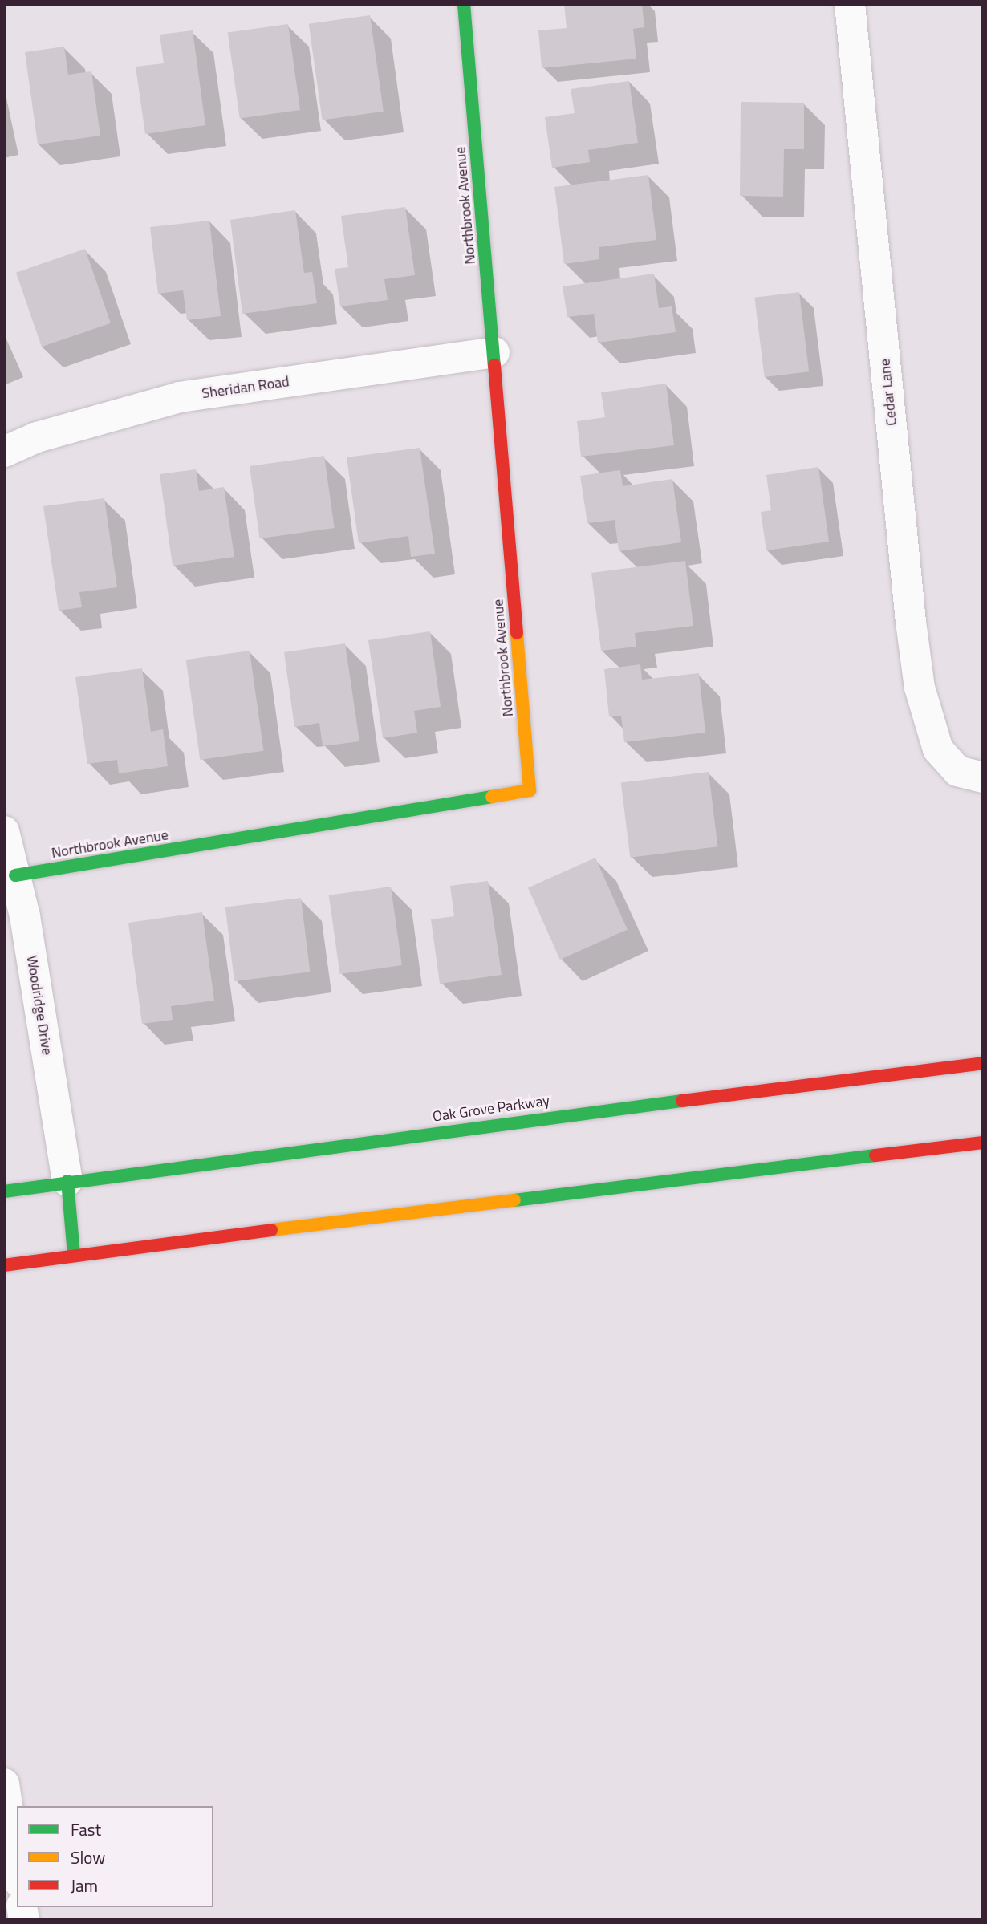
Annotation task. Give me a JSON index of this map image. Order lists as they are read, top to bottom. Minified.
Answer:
{"streets":{"main road":["Northbrook Avenue","Oak Grove Parkway"],"street":["Sheridan Road","Cedar Lane","Woodridge Drive"]},"crossings":[["Northbrook Avenue","Sheridan Road"],["Northbrook Avenue","Woodridge Drive"],["Woodridge Drive","Oak Grove Parkway"]],"legend":["Fast","Slow","Jam"]}
